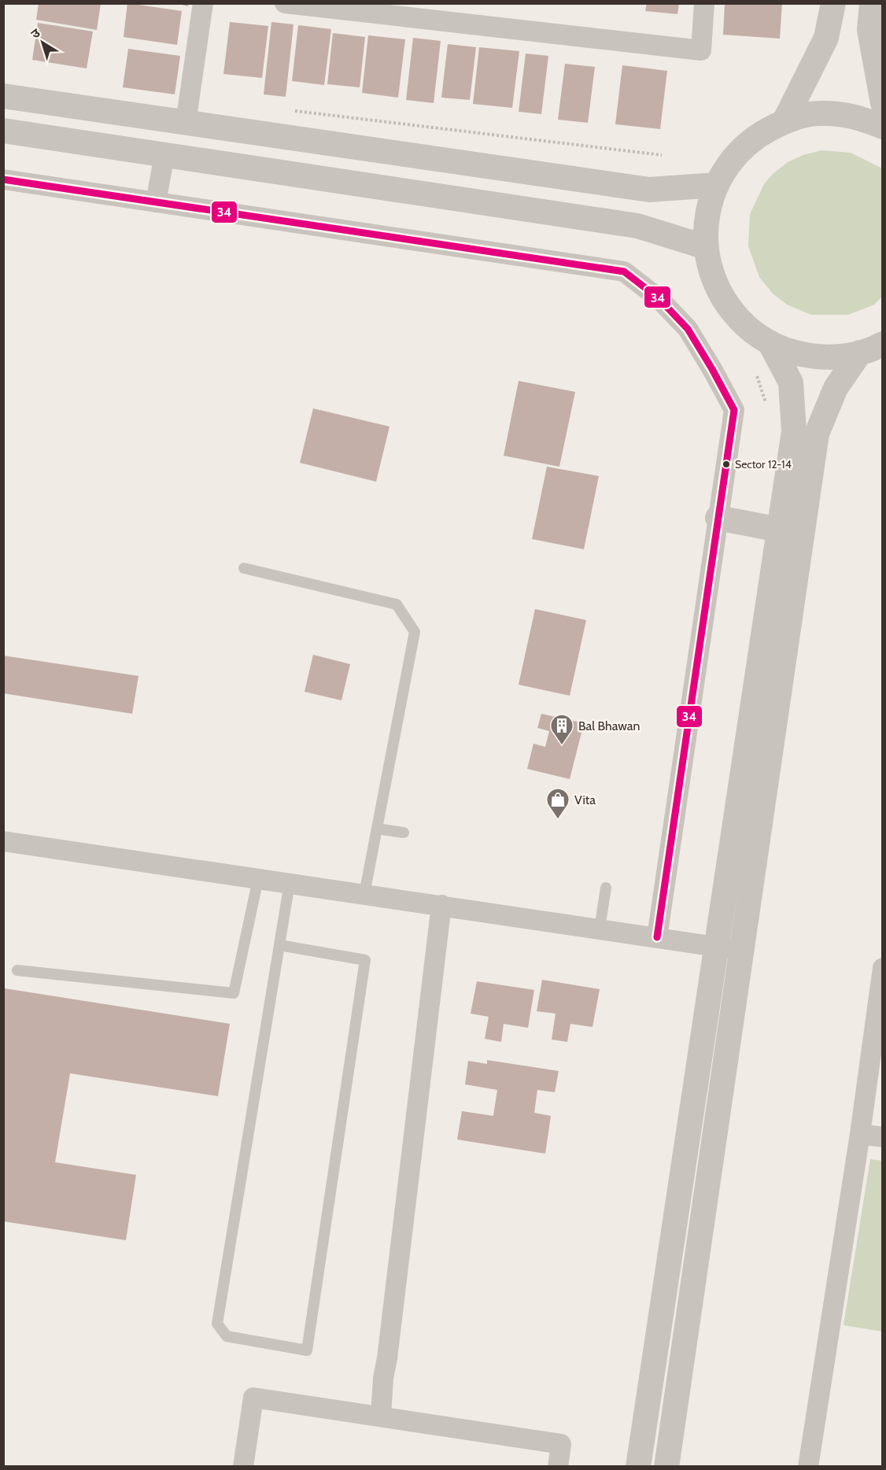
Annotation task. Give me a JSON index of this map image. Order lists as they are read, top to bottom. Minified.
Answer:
{"places":{"other":["Sector 12-14"],"building":["Bal Bhawan"],"shop":["Vita"]},"lines":["transit line 34"],"north":"top left"}
